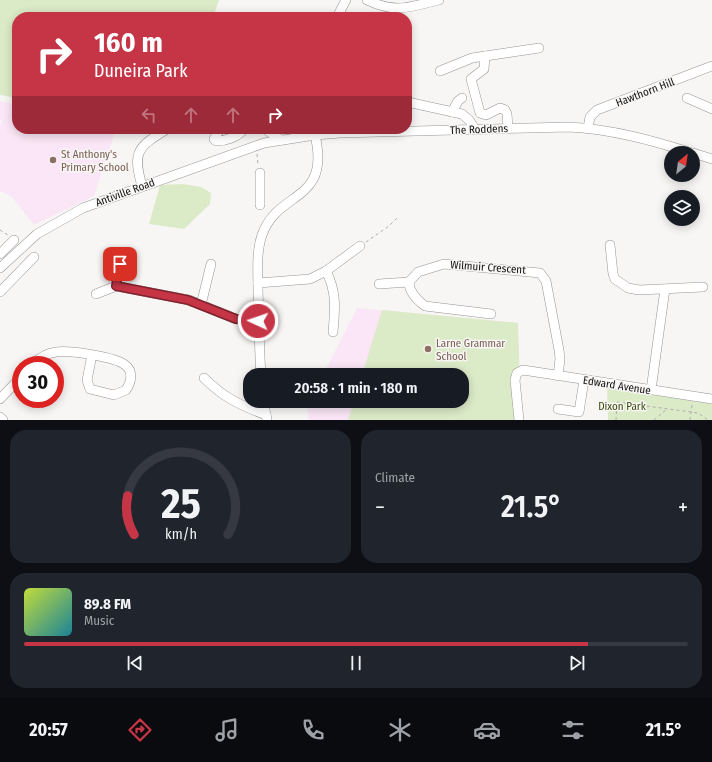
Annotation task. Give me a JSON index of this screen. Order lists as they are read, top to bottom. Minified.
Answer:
{"streets":{"street":["Hawthorn Hill","The Roddens","Antiville Road","Wilmuir Crescent","Edward Avenue"]},"crossings":[["Hawthorn Hill","The Roddens"],["The Roddens","Antiville Road"],["Wilmuir Crescent","Edward Avenue"]],"parks":["Dixon Park"],"places":["St Anthony's Primary School","Larne Grammar School"],"north":"top right","page":{"turn":["160 m","Duneira Park"],"limit":"30","trip":"20:58 · 1 min · 180 m","tile":"Climate","heat":["−","21.5°","+"],"song":["89.8 FM","Music"],"tabs":["20:57","21.5°"],"gauge":["25","km/h"]}}
